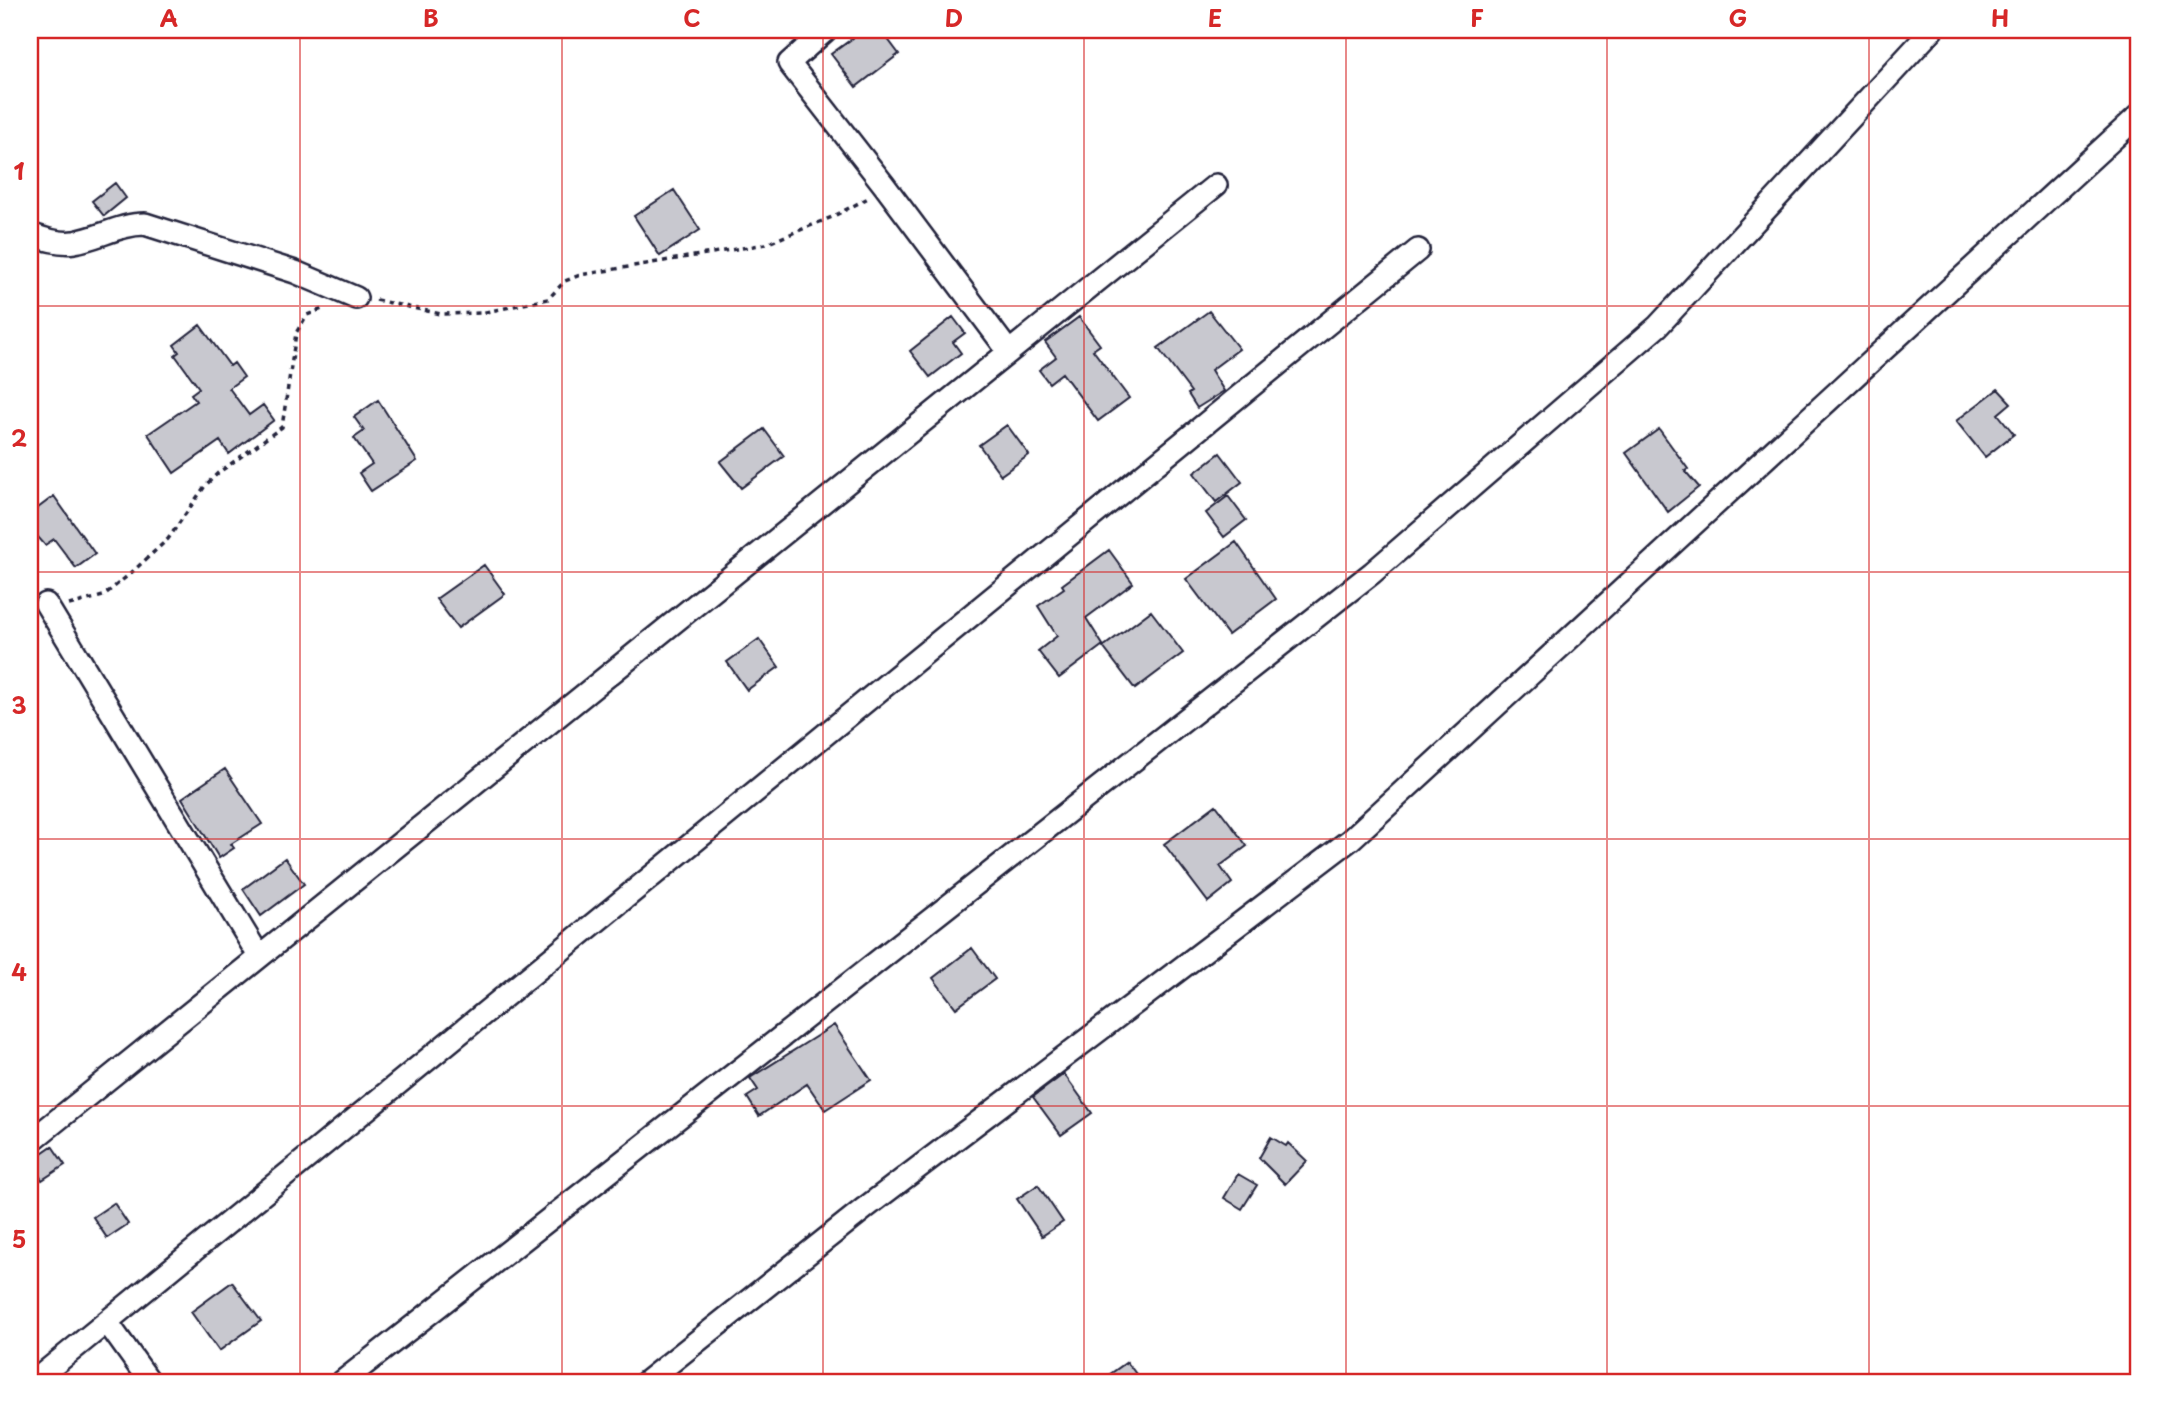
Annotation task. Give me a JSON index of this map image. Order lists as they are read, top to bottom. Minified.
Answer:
{"grid":{"columns":["A","B","C","D","E","F","G","H"],"rows":["1","2","3","4","5"]}}
